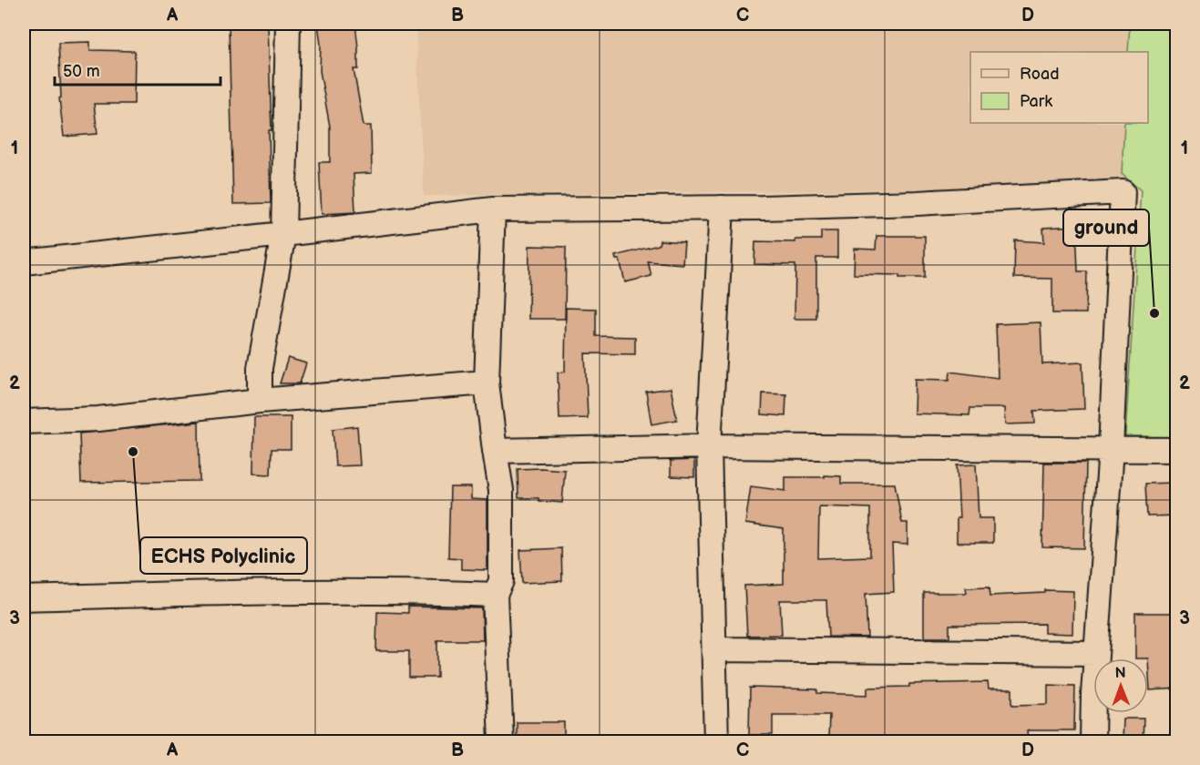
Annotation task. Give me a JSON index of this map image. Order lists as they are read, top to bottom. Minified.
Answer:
{"places":["ground","ECHS Polyclinic"],"legend":["Road","Park"],"scale_bar":"50 m","north":"top","grid":{"columns":["A","B","C","D"],"rows":["1","2","3"]}}
